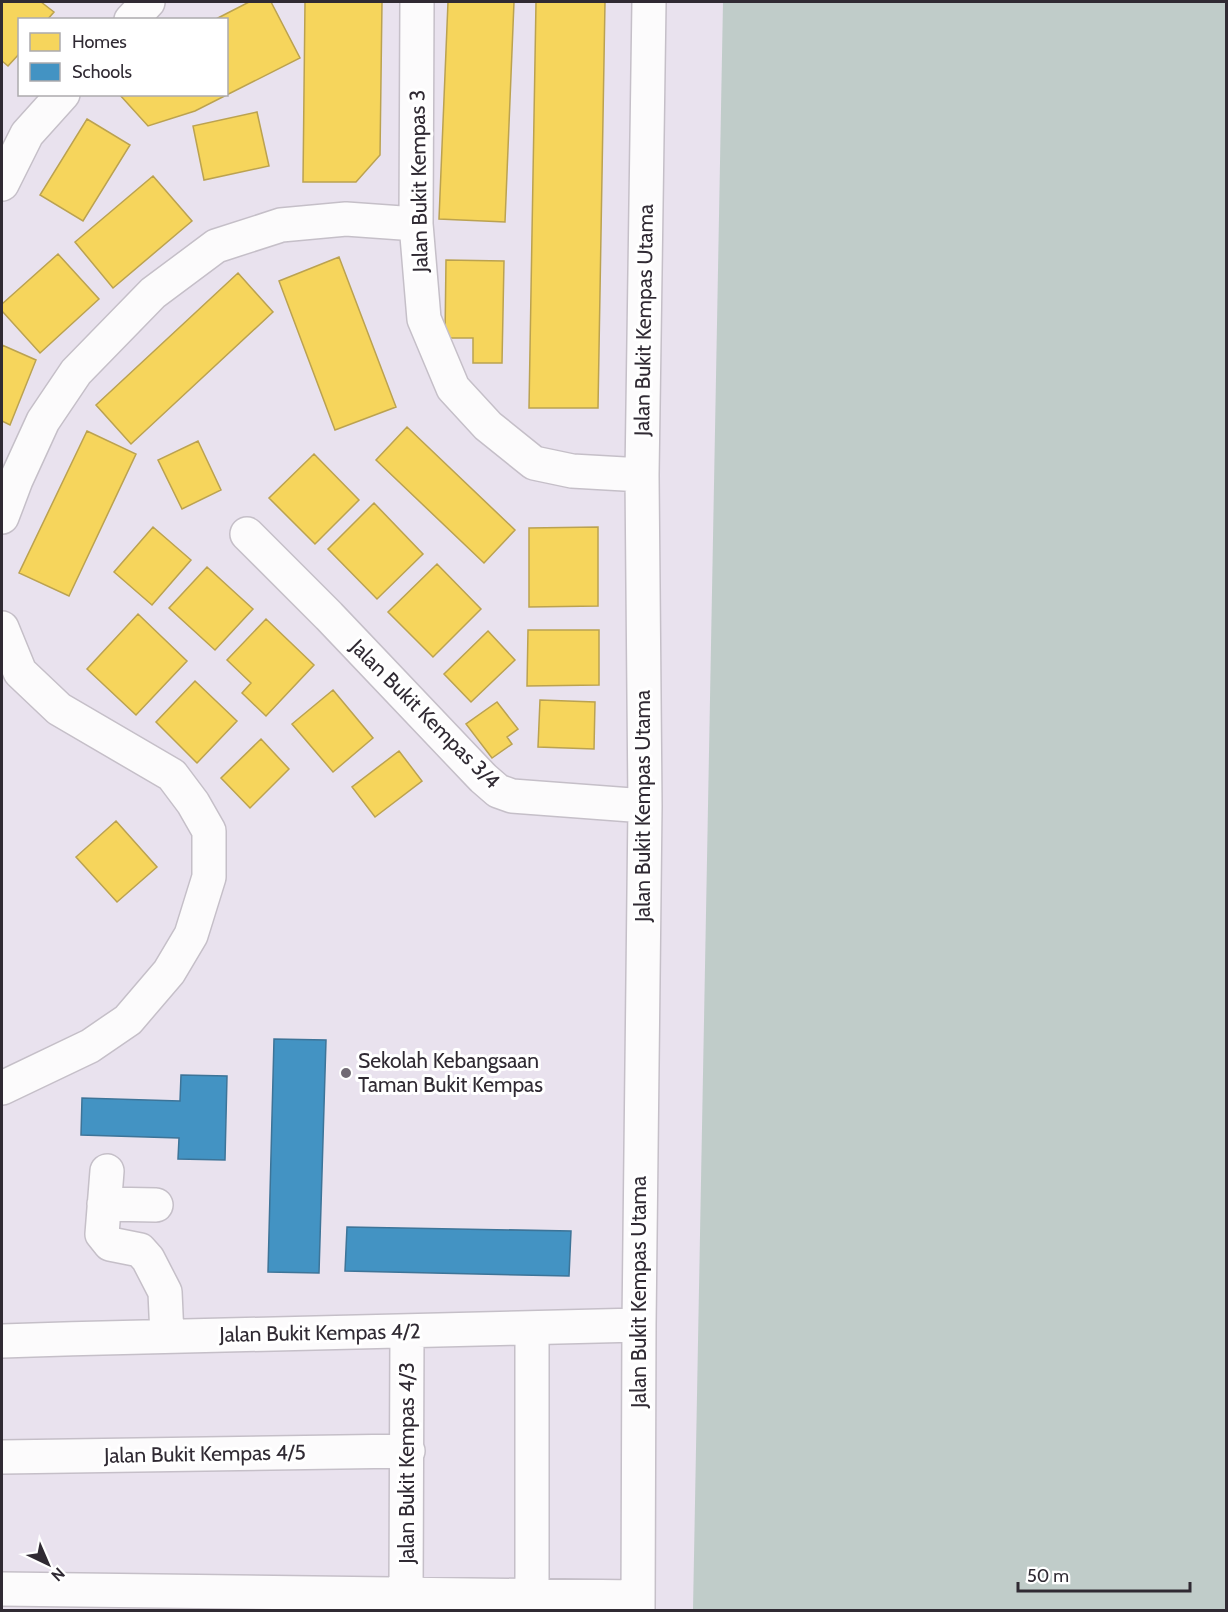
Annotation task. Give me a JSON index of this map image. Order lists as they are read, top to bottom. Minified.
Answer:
{"streets":{"street":["Jalan Bukit Kempas 3","Jalan Bukit Kempas Utama","Jalan Bukit Kempas 3/4","Jalan Bukit Kempas 4/2","Jalan Bukit Kempas 4/5","Jalan Bukit Kempas 4/3"]},"crossings":[["Jalan Bukit Kempas 3","Jalan Bukit Kempas Utama"],["Jalan Bukit Kempas Utama","Jalan Bukit Kempas 3/4"],["Jalan Bukit Kempas Utama","Jalan Bukit Kempas 4/2"],["Jalan Bukit Kempas 4/2","Jalan Bukit Kempas 4/3"],["Jalan Bukit Kempas 4/5","Jalan Bukit Kempas 4/3"]],"places":["Sekolah Kebangsaan Taman Bukit Kempas"],"legend":["Homes","Schools"],"scale_bar":"50 m","north":"bottom right"}
